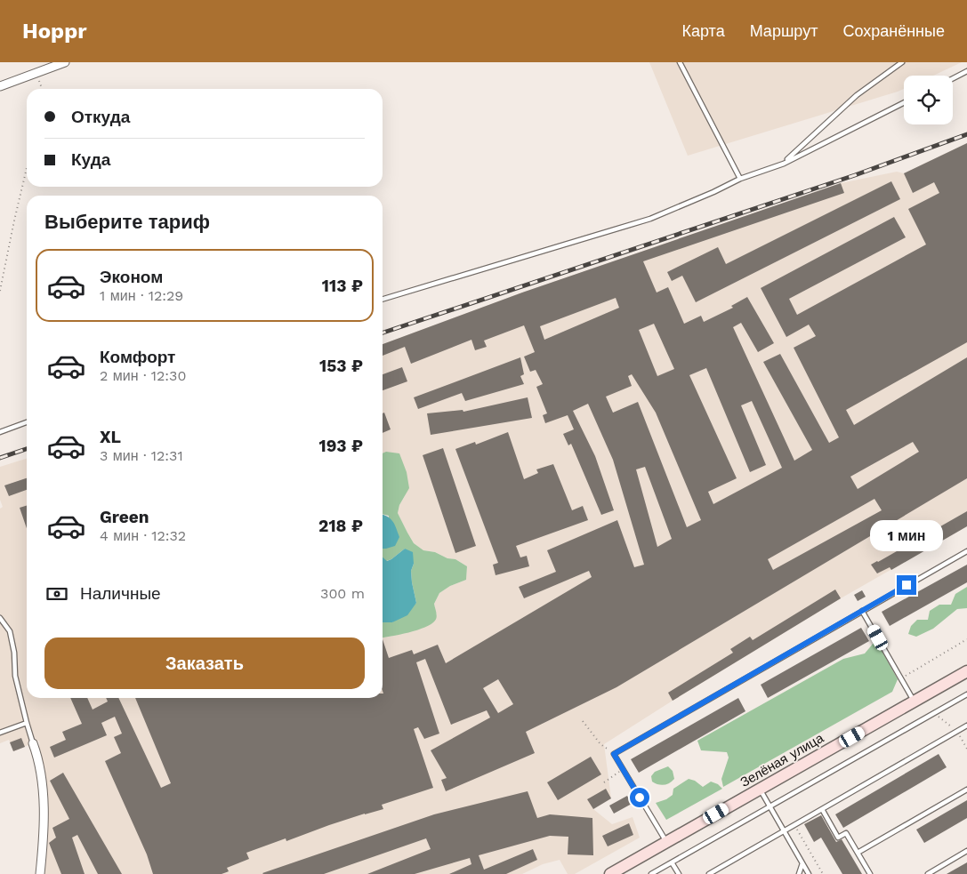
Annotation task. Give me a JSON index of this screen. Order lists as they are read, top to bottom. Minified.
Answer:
{"streets":{"main road":["Зелёная улица"]},"page":{"header":"Hoppr","nav":["Карта","Маршрут","Сохранённые"],"banner":["Откуда","Куда"],"heading":"Выберите тариф","list":[{"name":"Эконом","note":"1 мин · 12:29","value":"113 ₽"},{"name":"Комфорт","note":"2 мин · 12:30","value":"153 ₽"},{"name":"XL","note":"3 мин · 12:31","value":"193 ₽"},{"name":"Green","note":"4 мин · 12:32","value":"218 ₽"}],"bubble":"1 мин","pay":["Наличные","300 m"],"buttons":"Заказать"}}
